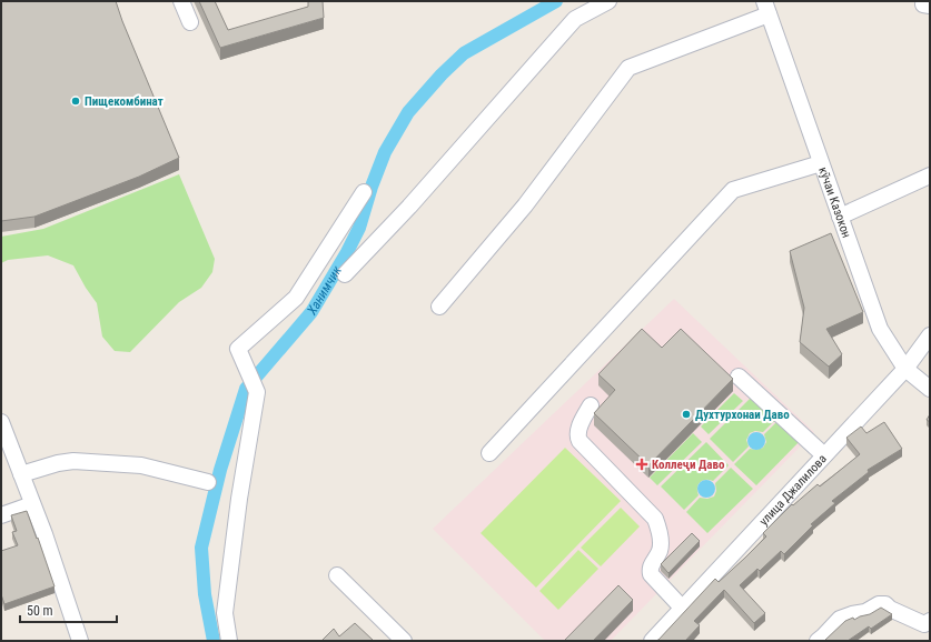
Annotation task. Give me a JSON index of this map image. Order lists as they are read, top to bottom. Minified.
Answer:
{"streets":{"street":["кӯчаи Казокон","улица Джалилова"]},"crossings":[["кӯчаи Казокон","улица Джалилова"]],"water":["Ханимчик"],"places":{"other":["Пищекомбинат","Духтурхонаи Даво"],"health":["Коллеҷи Даво"]},"scale_bar":"50 m"}
